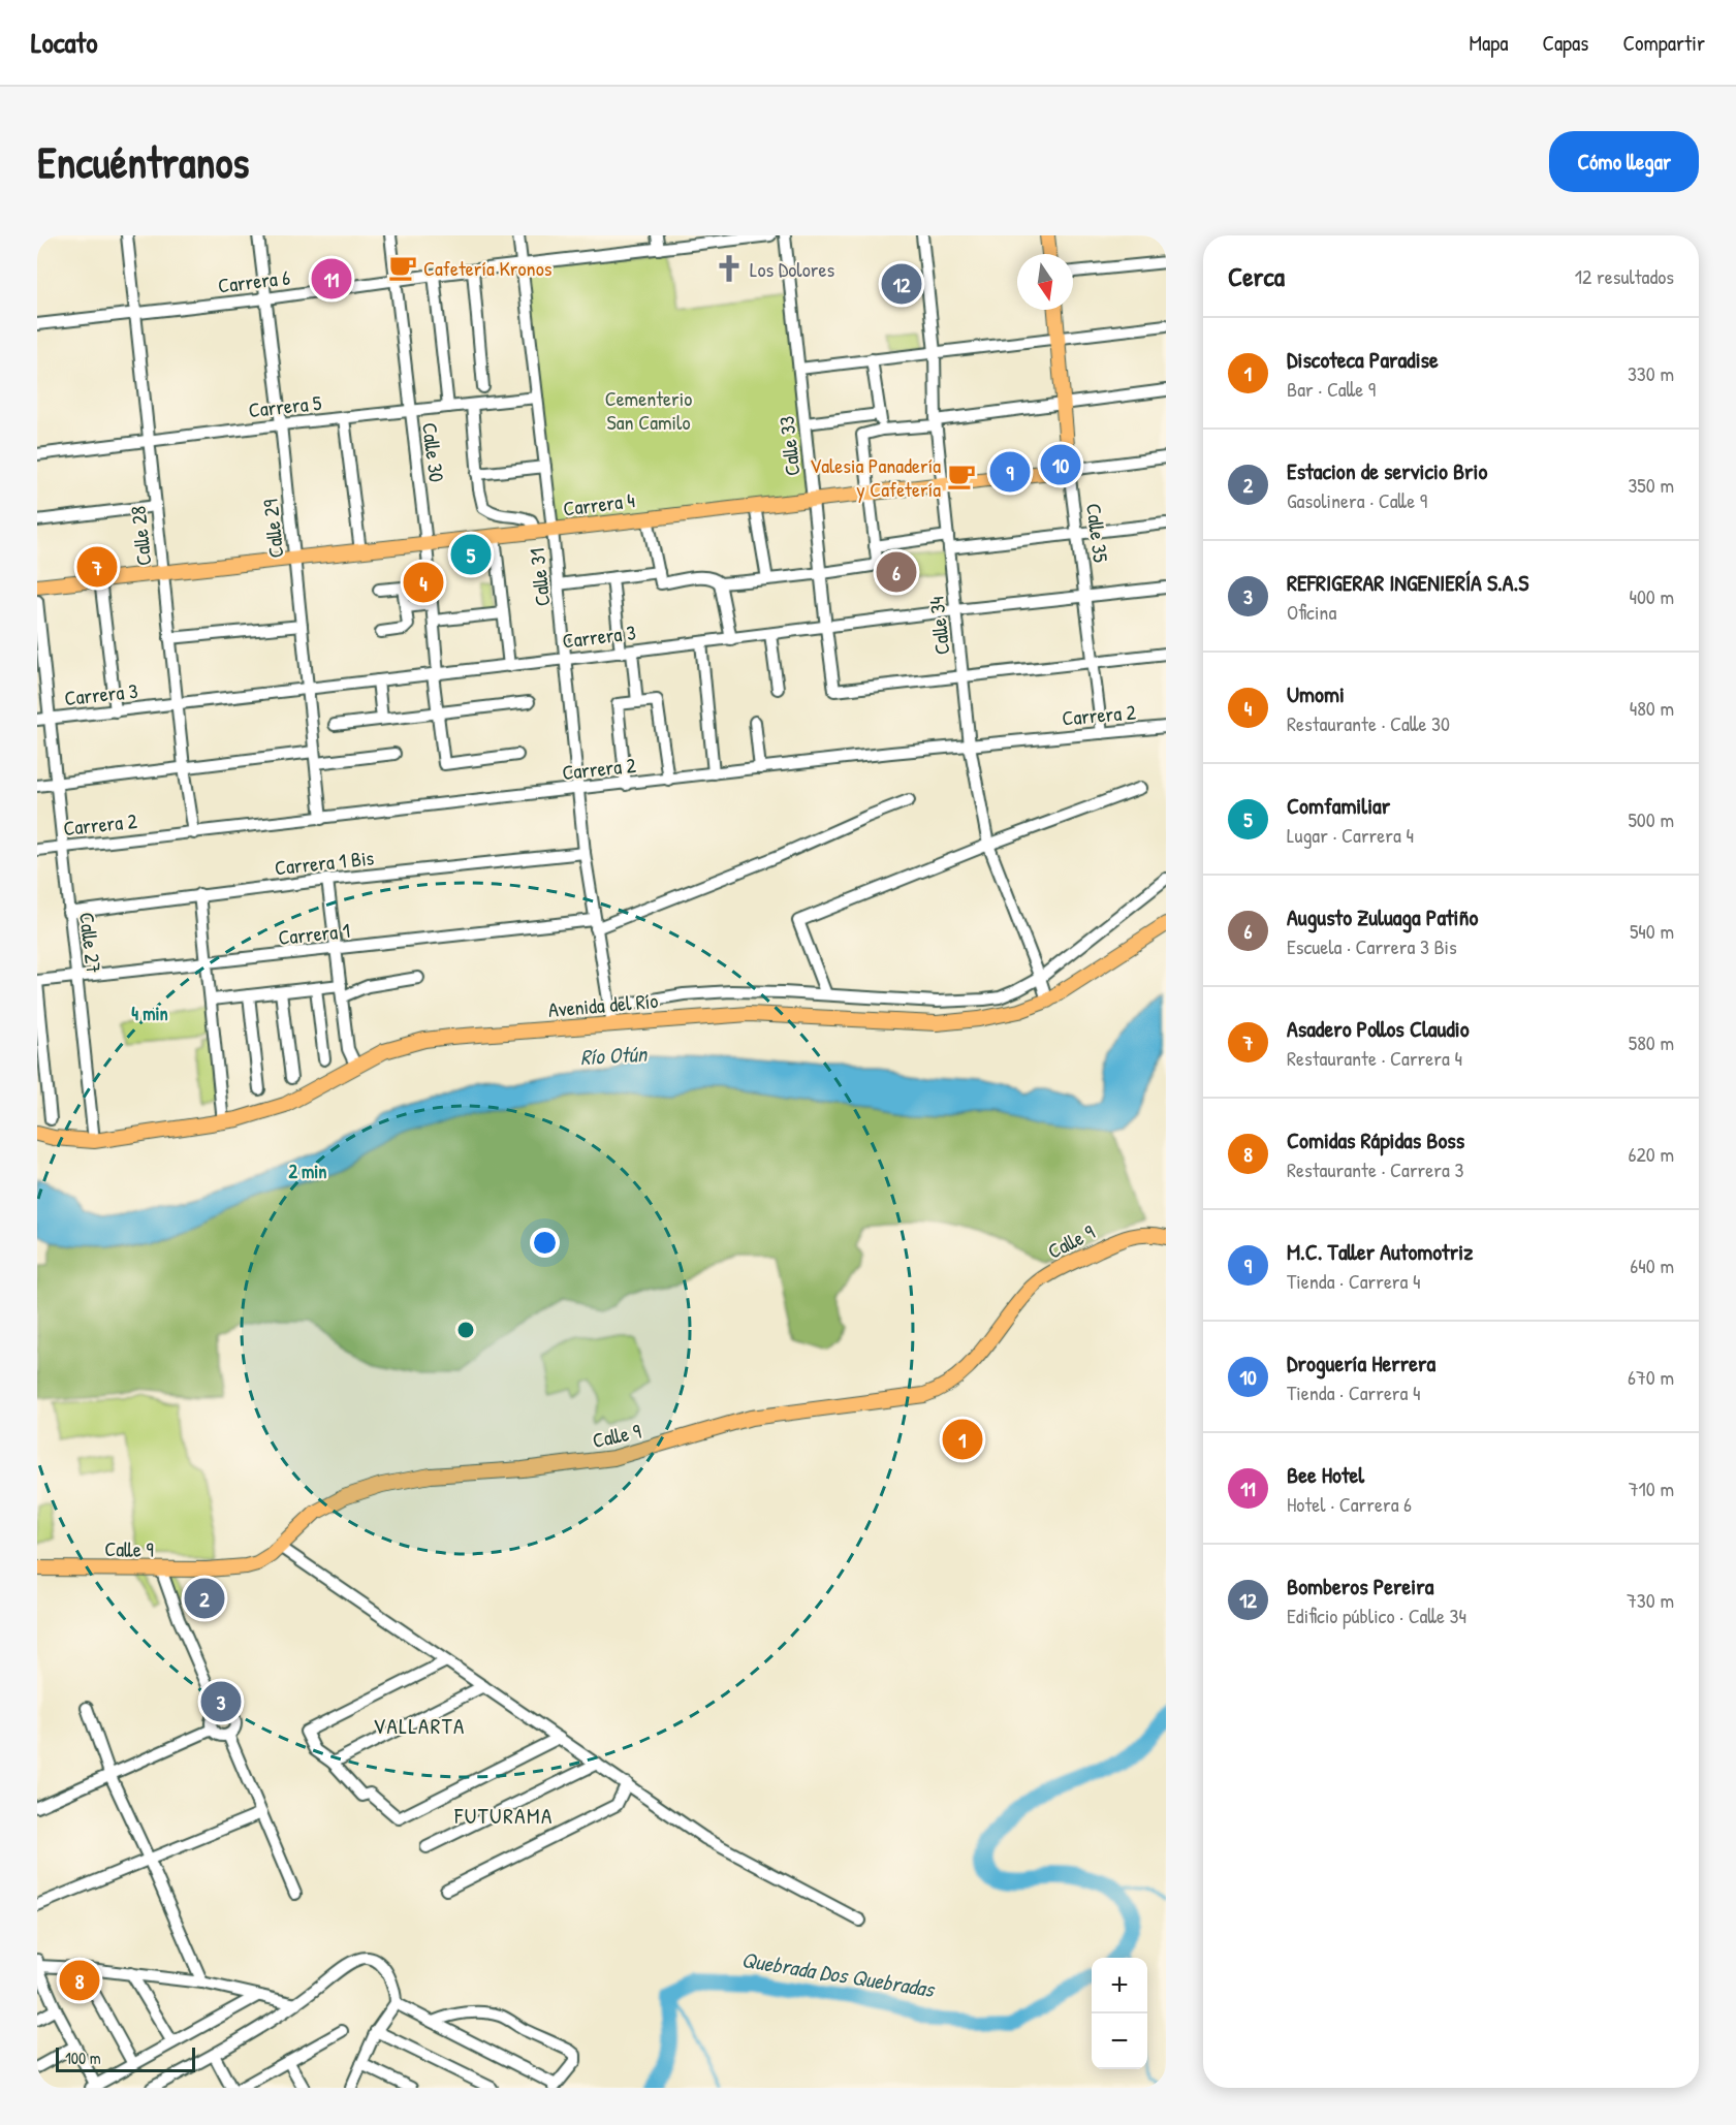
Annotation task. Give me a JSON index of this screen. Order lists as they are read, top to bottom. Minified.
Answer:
{"streets":{"main road":["Carrera 4","Calle 35","Avenida del Río","Calle 9"],"street":["Carrera 6","Carrera 5","Calle 33","Calle 30","Calle 29","Calle 28","Calle 31","Calle 34","Carrera 3","Carrera 2","Carrera 1 Bis","Carrera 1","Calle 27"]},"crossings":[["Carrera 6","Calle 30"],["Carrera 6","Calle 29"],["Carrera 6","Calle 28"],["Carrera 6","Calle 31"],["Carrera 5","Calle 30"],["Carrera 5","Calle 29"],["Carrera 5","Calle 28"],["Carrera 5","Calle 31"],["Calle 33","Carrera 4"],["Calle 33","Calle 34"],["Calle 33","Carrera 3"],["Calle 30","Carrera 4"],["Calle 30","Carrera 3"],["Carrera 4","Calle 29"],["Carrera 4","Calle 35"],["Carrera 4","Calle 28"],["Carrera 4","Calle 31"],["Carrera 4","Calle 34"],["Calle 29","Carrera 3"],["Calle 29","Carrera 2"],["Calle 35","Carrera 3"],["Calle 35","Carrera 2"],["Calle 28","Carrera 3"],["Calle 28","Carrera 2"],["Calle 31","Carrera 3"],["Calle 31","Carrera 2"],["Calle 31","Carrera 1 Bis"],["Calle 31","Carrera 1"],["Calle 31","Avenida del Río"],["Calle 34","Carrera 3"],["Calle 34","Carrera 2"],["Calle 34","Avenida del Río"],["Carrera 3","Calle 27"],["Carrera 2","Calle 27"],["Carrera 1 Bis","Calle 27"],["Carrera 1","Calle 27"],["Calle 27","Avenida del Río"]],"districts":["VALLARTA","FUTURAMA"],"water":["Río Otún","Quebrada Dos Quebradas"],"parks":["Cementerio San Camilo"],"places":{"cafe":["Cafetería Kronos","Valesia Panadería y Cafetería"],"church":["Los Dolores"]},"scale_bar":"100 m","north":"bottom","page":{"header":"Locato","nav":["Mapa","Capas","Compartir"],"buttons":"Cómo llegar","title":"Encuéntranos","heading":["Cerca","12 resultados"],"pins":["11","12","10","9","5","7","6","4","1","2","3","8"],"list":[{"mark":"1","name":"Discoteca Paradise","note":"Bar · Calle 9","value":"330 m"},{"mark":"2","name":"Estacion de servicio Brio","note":"Gasolinera · Calle 9","value":"350 m"},{"mark":"3","name":"REFRIGERAR INGENIERÍA S.A.S","note":"Oficina","value":"400 m"},{"mark":"4","name":"Umomi","note":"Restaurante · Calle 30","value":"480 m"},{"mark":"5","name":"Comfamiliar","note":"Lugar · Carrera 4","value":"500 m"},{"mark":"6","name":"Augusto Zuluaga Patiño","note":"Escuela · Carrera 3 Bis","value":"540 m"},{"mark":"7","name":"Asadero Pollos Claudio","note":"Restaurante · Carrera 4","value":"580 m"},{"mark":"8","name":"Comidas Rápidas Boss","note":"Restaurante · Carrera 3","value":"620 m"},{"mark":"9","name":"M.C. Taller Automotriz","note":"Tienda · Carrera 4","value":"640 m"},{"mark":"10","name":"Droguería Herrera","note":"Tienda · Carrera 4","value":"670 m"},{"mark":"11","name":"Bee Hotel","note":"Hotel · Carrera 6","value":"710 m"},{"mark":"12","name":"Bomberos Pereira","note":"Edificio público · Calle 34","value":"730 m"}],"map_buttons":["+","−"],"scale":"100 m"},"rings":["4 min","2 min"]}
